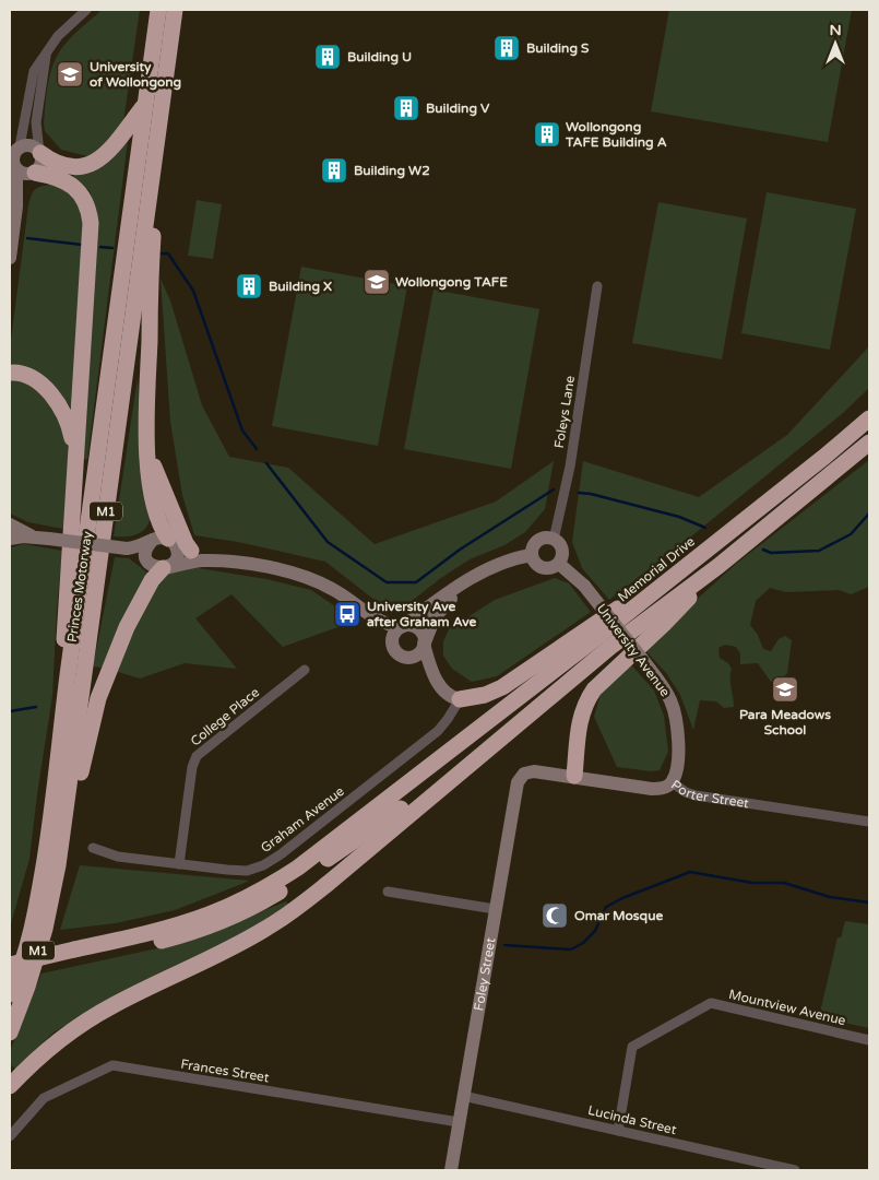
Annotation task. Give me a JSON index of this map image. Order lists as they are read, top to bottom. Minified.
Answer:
{"streets":{"highway":["M1","Memorial Drive","Princes Motorway"],"main road":["University Avenue","Porter Street","Foley Street"],"street":["Foleys Lane","College Place","Graham Avenue","Mountview Avenue","Frances Street","Lucinda Street"]},"crossings":[["Foleys Lane","University Avenue"],["University Avenue","Porter Street"],["College Place","Graham Avenue"],["Porter Street","Foley Street"],["Foley Street","Frances Street"],["Foley Street","Lucinda Street"],["Mountview Avenue","Lucinda Street"]],"places":{"building":["Building S","Building U","Building V","Wollongong TAFE Building A","Building W2","Building X"],"school or university":["University of Wollongong","Wollongong TAFE","Para Meadows School"],"bus stop":["University Ave after Graham Ave"],"mosque":["Omar Mosque"]},"north":"top"}
